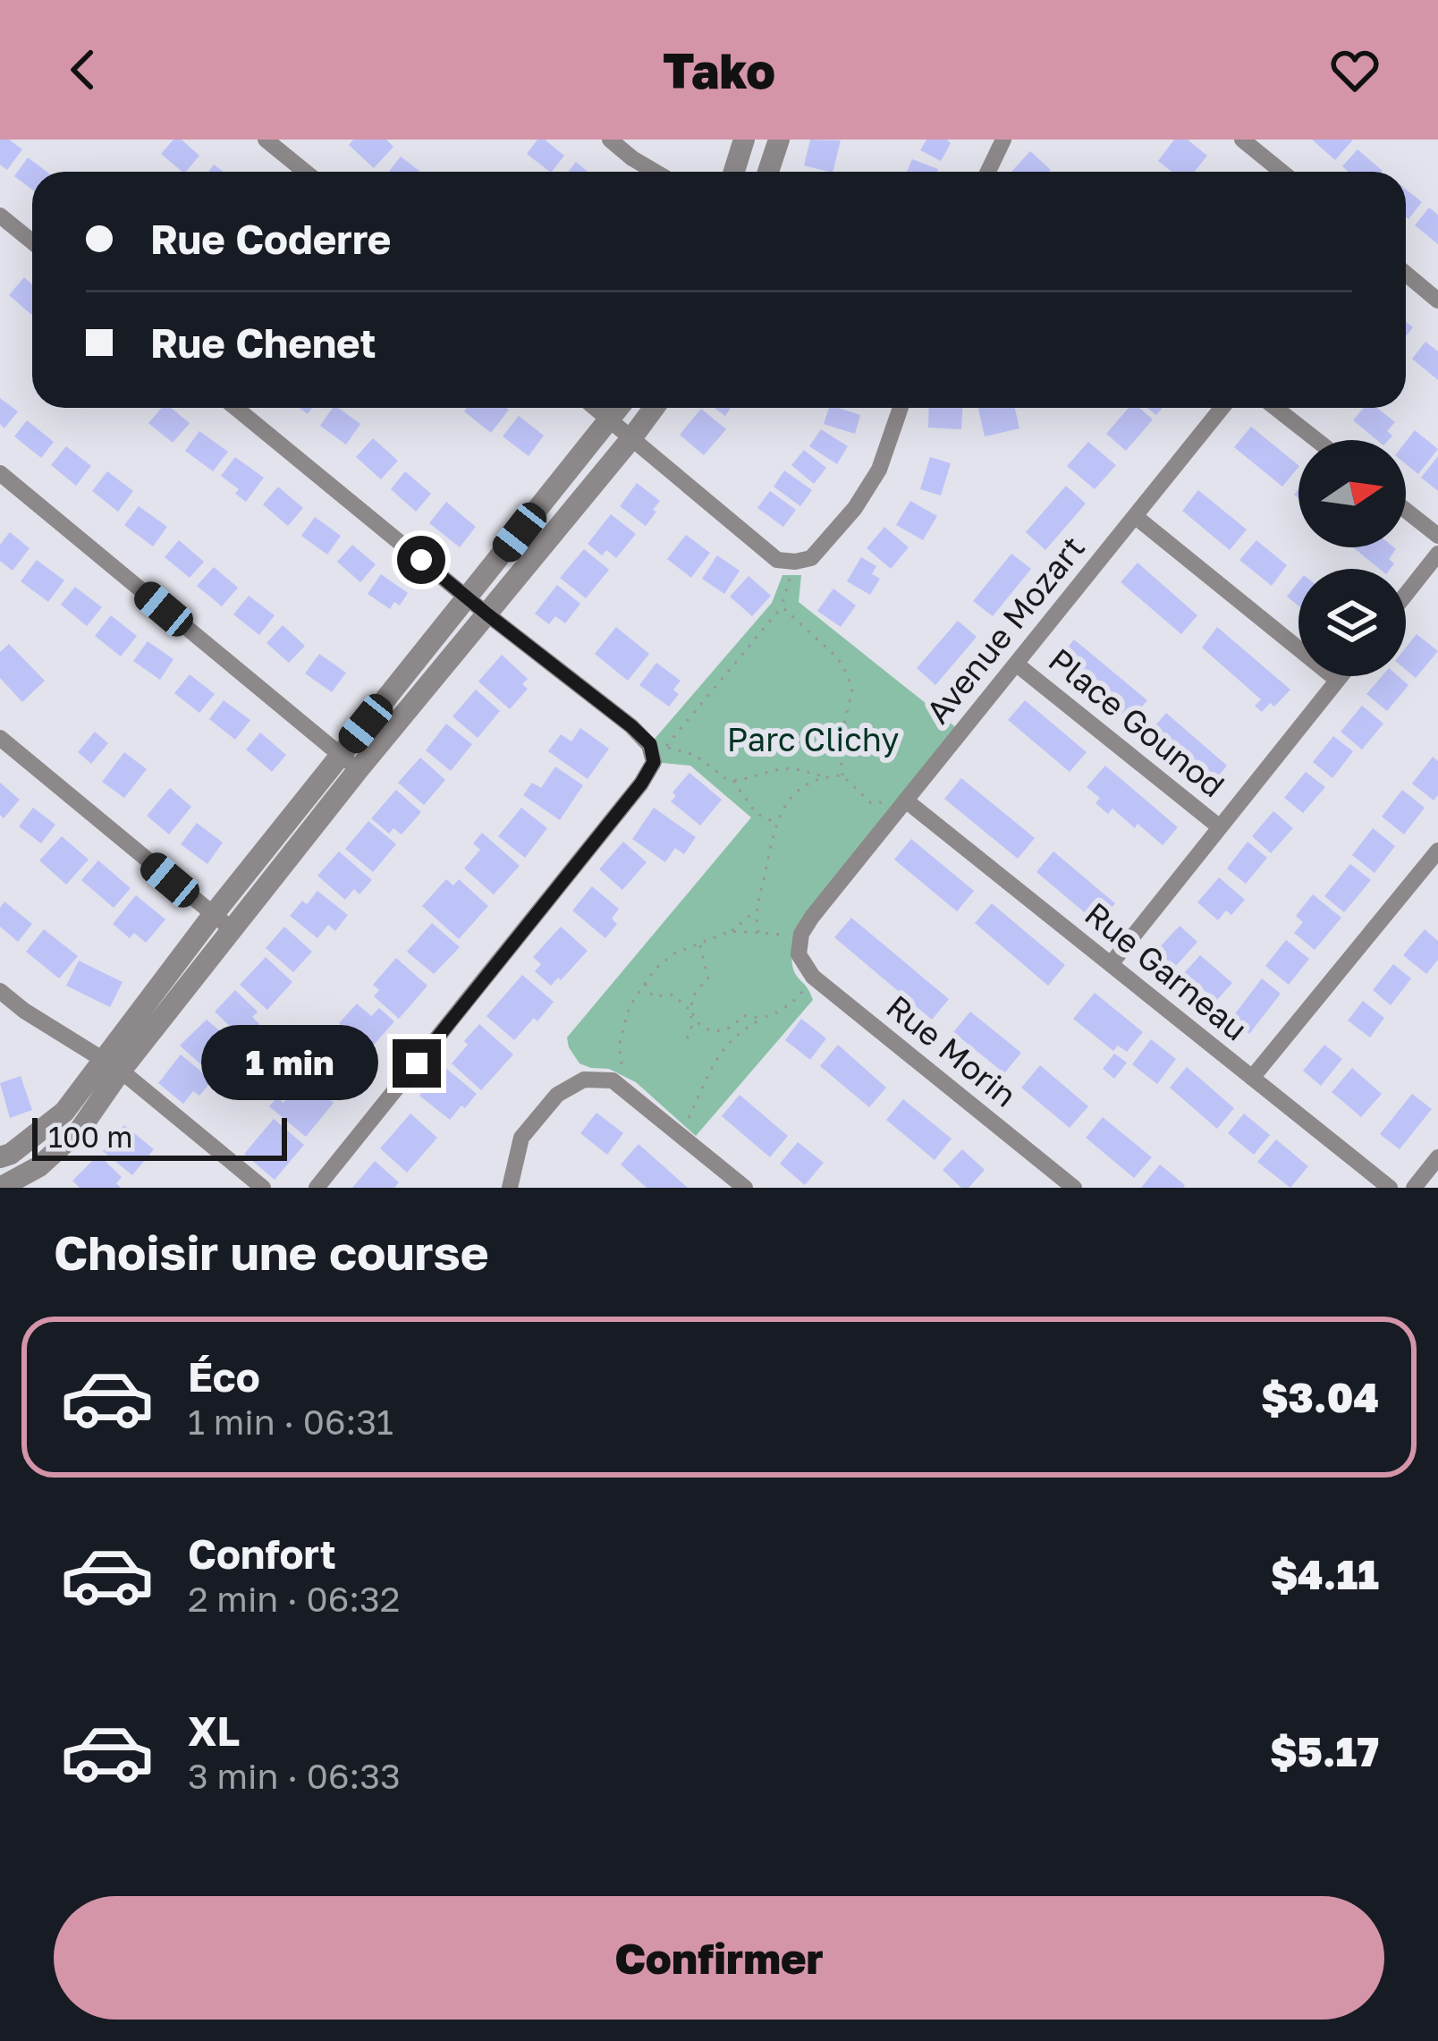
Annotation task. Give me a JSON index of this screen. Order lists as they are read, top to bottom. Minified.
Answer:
{"streets":{"street":["Avenue Mozart","Place Gounod","Rue Garneau","Rue Morin"]},"crossings":[["Avenue Mozart","Place Gounod"],["Avenue Mozart","Rue Garneau"],["Avenue Mozart","Rue Morin"]],"parks":["Parc Clichy"],"scale_bar":"100 m","north":"right","page":{"header":"Tako","banner":["Rue Coderre","Rue Chenet"],"bubble":"1 min","scale":"100 m","heading":"Choisir une course","list":[{"name":"Éco","note":"1 min · 06:31","value":"$3.04"},{"name":"Confort","note":"2 min · 06:32","value":"$4.11"},{"name":"XL","note":"3 min · 06:33","value":"$5.17"}],"buttons":"Confirmer"}}
